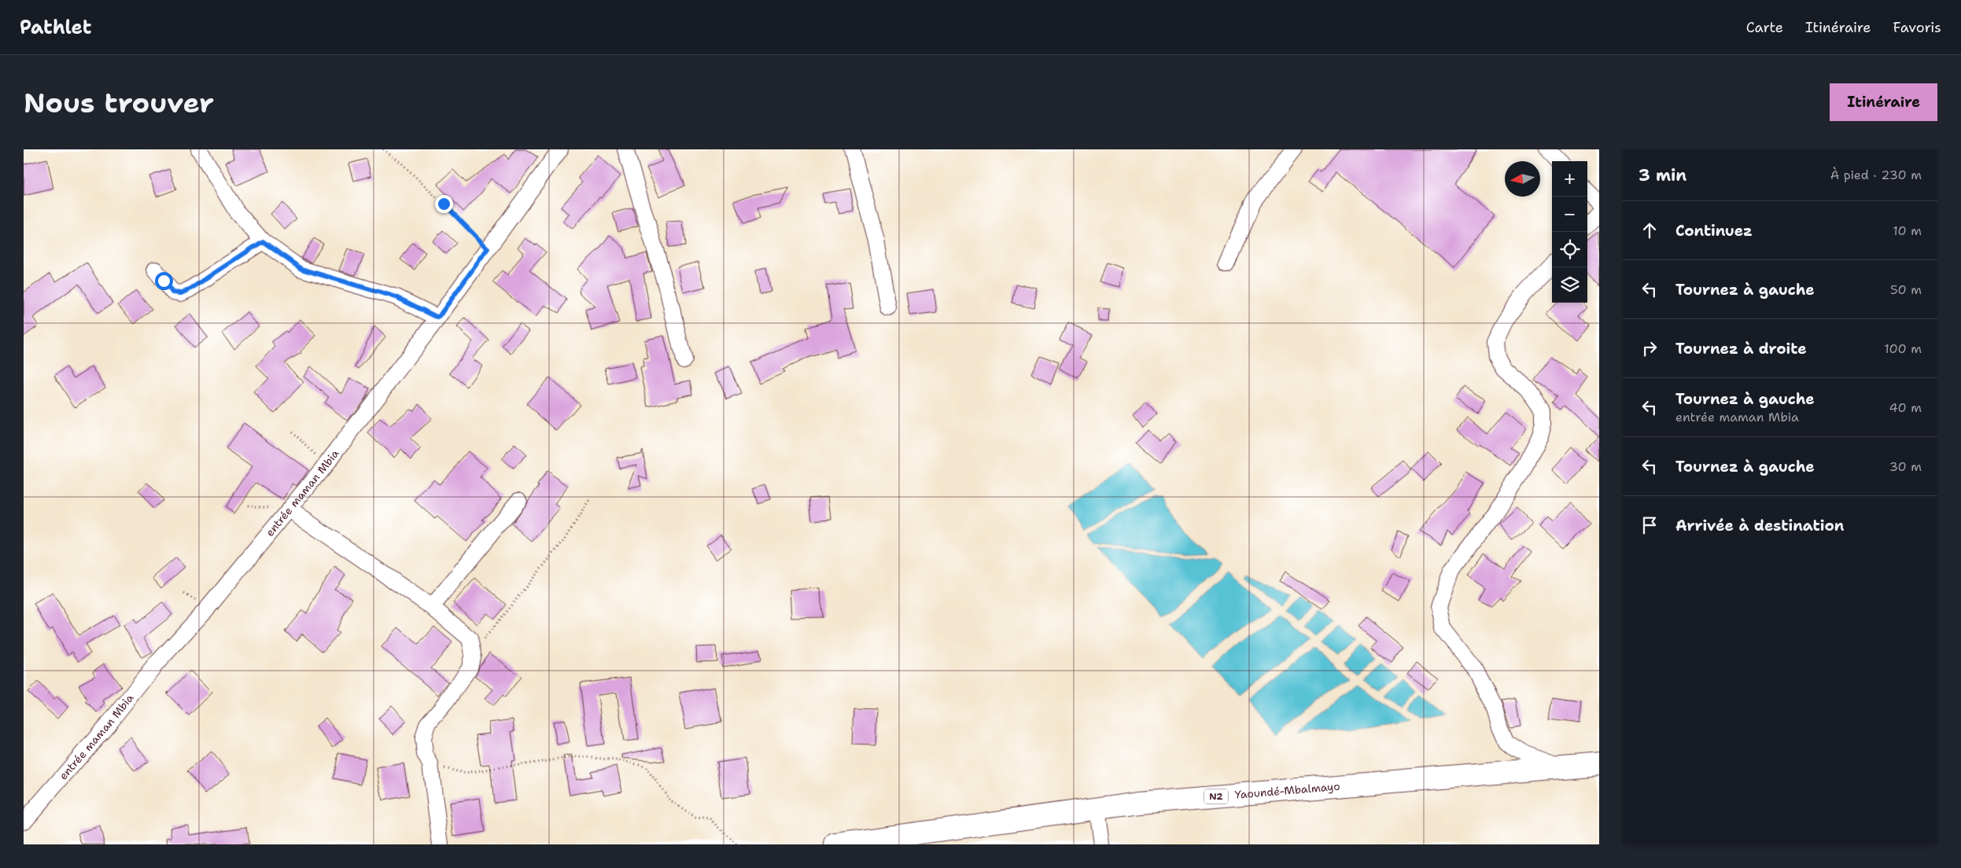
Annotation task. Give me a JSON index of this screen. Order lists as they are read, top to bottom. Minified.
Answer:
{"streets":{"highway":["Yaoundé-Mbalmayo","N2"],"street":["entrée maman Mbia"]},"north":"left","page":{"header":"Pathlet","nav":["Carte","Itinéraire","Favoris"],"buttons":"Itinéraire","title":"Nous trouver","heading":["3 min","À pied · 230 m"],"map_buttons":["+","−"],"list":[["Continuez","10 m"],["Tournez à gauche","50 m"],["Tournez à droite","100 m"],["Tournez à gauche","entrée maman Mbia","40 m"],["Tournez à gauche","30 m"],"Arrivée à destination"]}}
